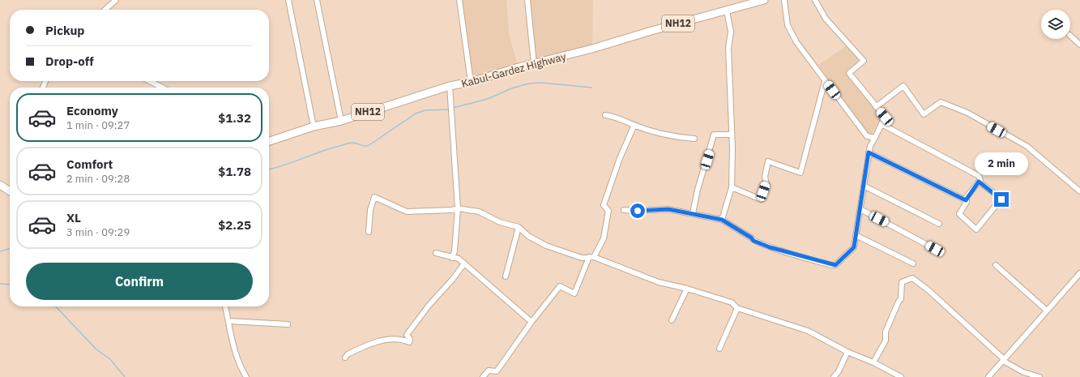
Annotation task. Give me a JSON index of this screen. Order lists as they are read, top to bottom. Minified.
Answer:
{"streets":{"highway":["NH12","Kabul-Gardez Highway"]},"page":{"banner":["Pickup","Drop-off"],"list":[{"name":"Economy","note":"1 min · 09:27","value":"$1.32"},{"name":"Comfort","note":"2 min · 09:28","value":"$1.78"},{"name":"XL","note":"3 min · 09:29","value":"$2.25"}],"bubble":"2 min","buttons":"Confirm"}}
